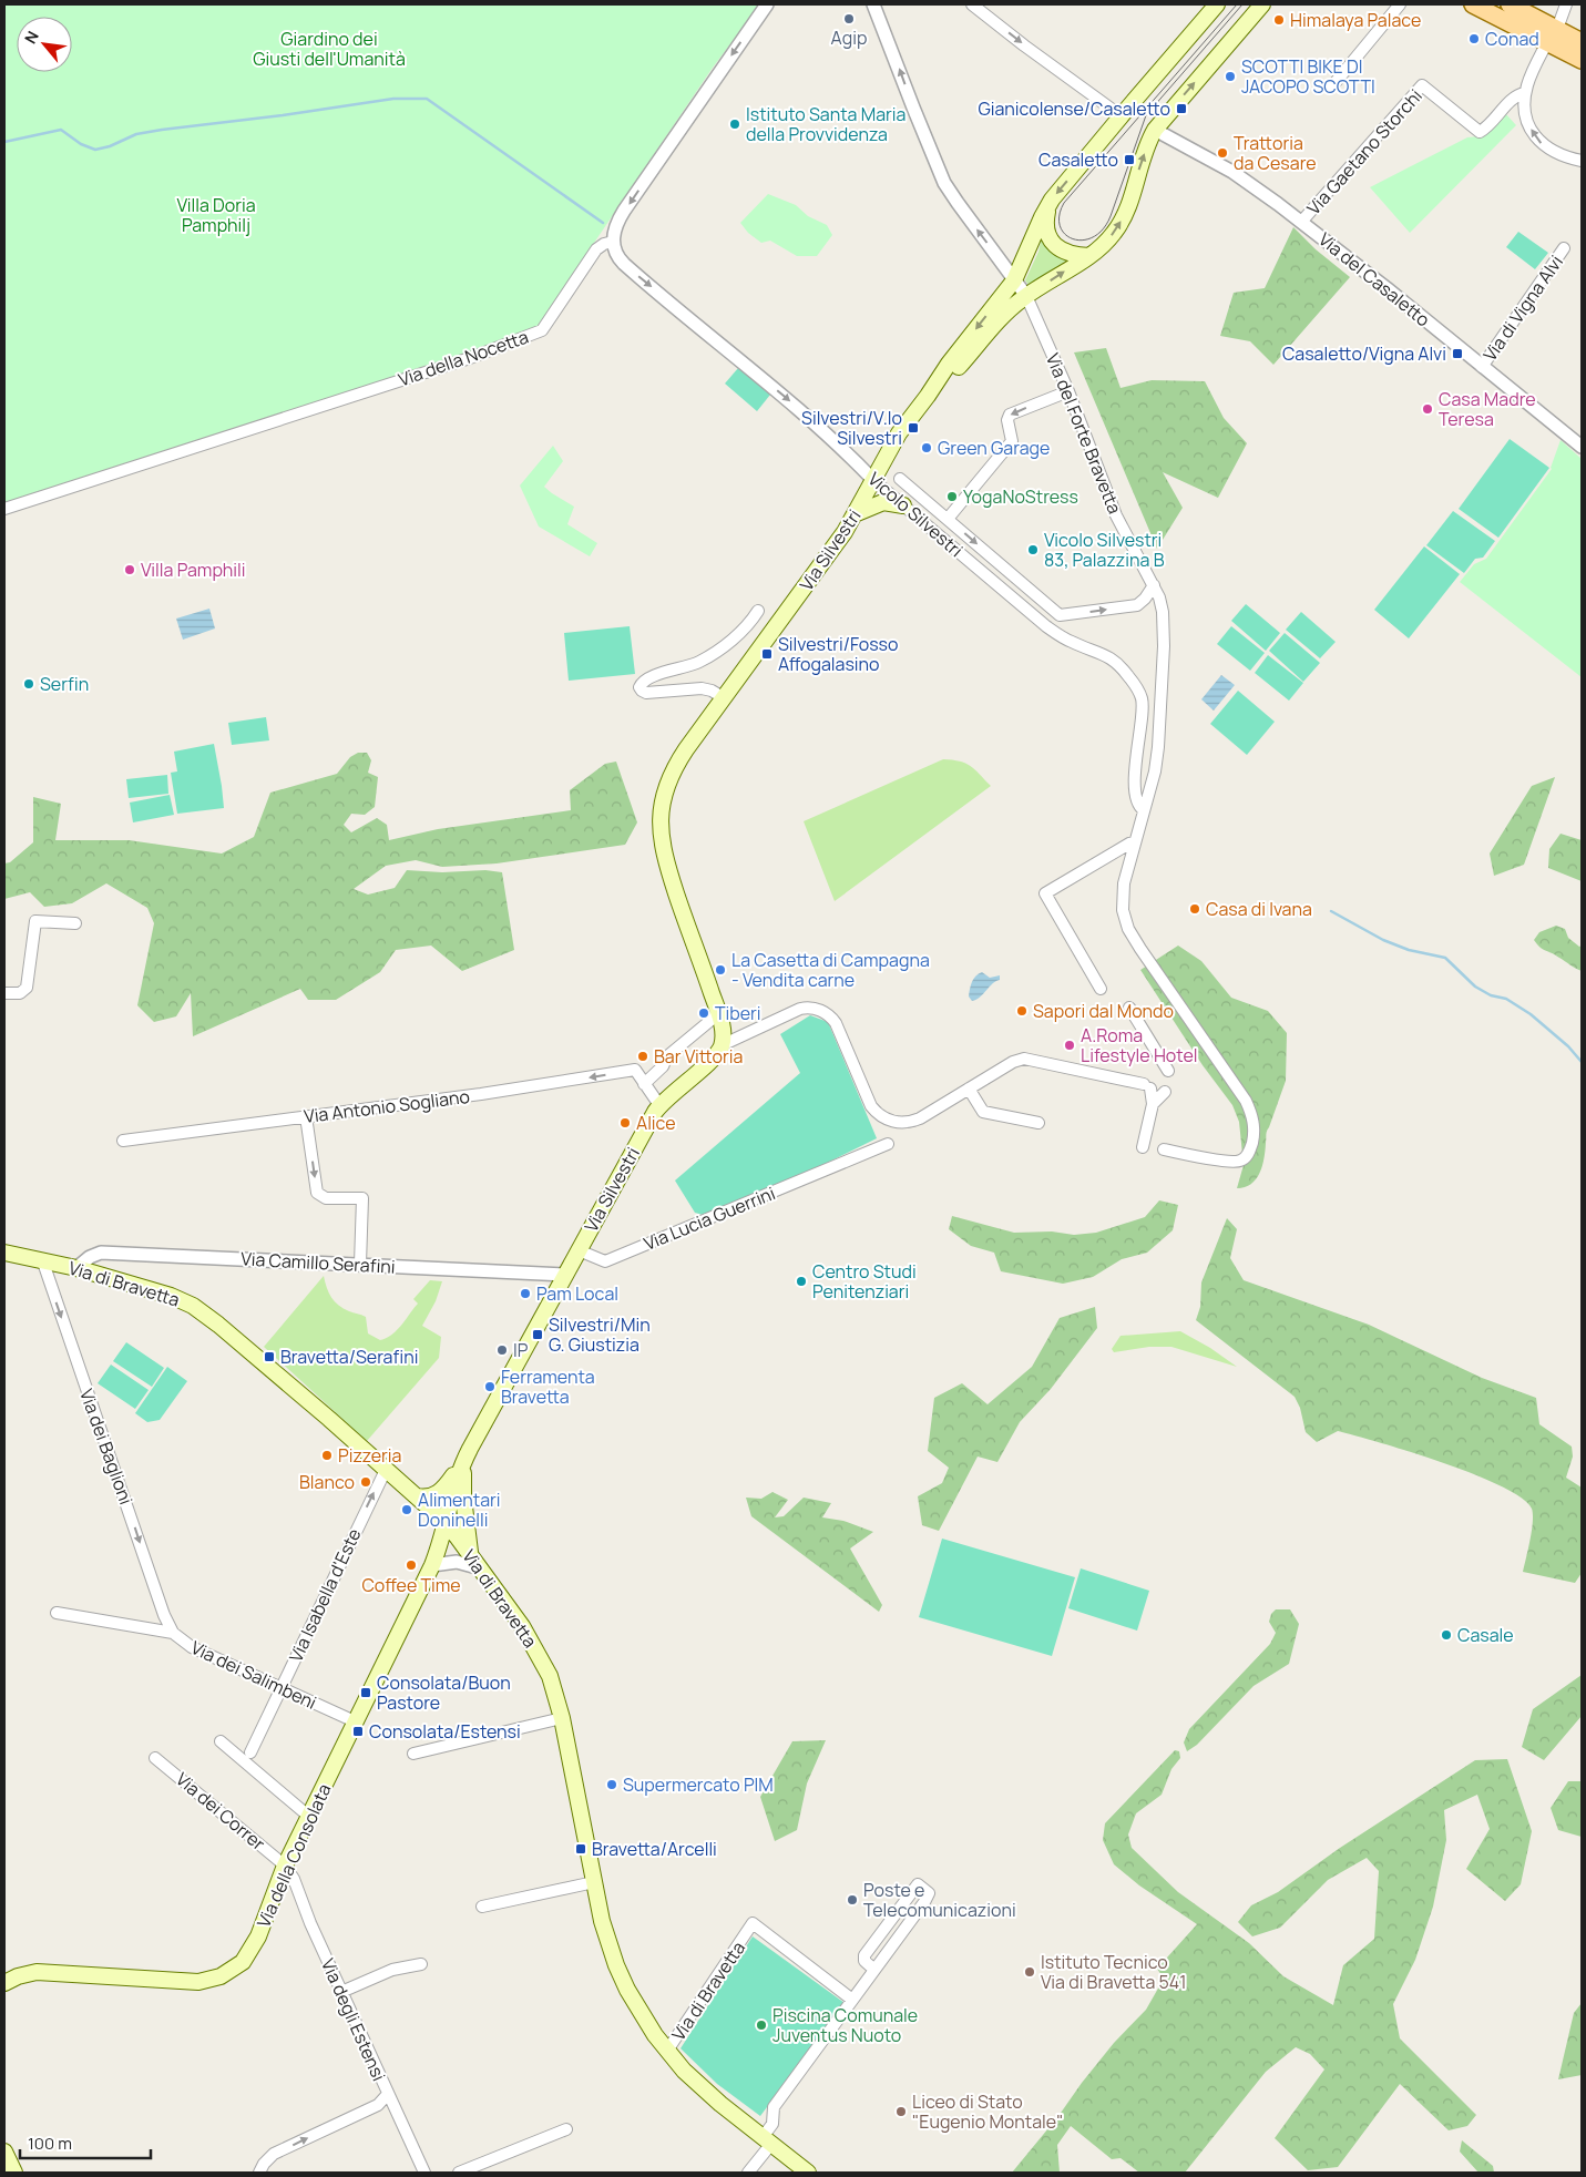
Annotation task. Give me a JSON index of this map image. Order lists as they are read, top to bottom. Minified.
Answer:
{"streets":{"main road":["Via Silvestri","Via di Bravetta","Via della Consolata"],"street":["Via Gaetano Storchi","Via del Casaletto","Via di Vigna Alvi","Via della Nocetta","Via del Forte Bravetta","Vicolo Silvestri","Via Antonio Sogliano","Via Lucia Guerrini","Via Camillo Serafini","Via dei Baglioni","Via Isabella d'Este","Via dei Salimbeni","Via dei Correr","Via degli Estensi"]},"crossings":[["Via del Casaletto","Via di Vigna Alvi"],["Via del Casaletto","Via Silvestri"],["Via della Nocetta","Vicolo Silvestri"],["Via del Forte Bravetta","Vicolo Silvestri"],["Via del Forte Bravetta","Via Silvestri"],["Vicolo Silvestri","Via Silvestri"],["Via Silvestri","Via Lucia Guerrini"],["Via Silvestri","Via Camillo Serafini"],["Via Camillo Serafini","Via di Bravetta"],["Via di Bravetta","Via dei Baglioni"],["Via di Bravetta","Via Isabella d'Este"],["Via di Bravetta","Via della Consolata"],["Via dei Baglioni","Via dei Salimbeni"],["Via Isabella d'Este","Via dei Salimbeni"],["Via dei Salimbeni","Via della Consolata"],["Via dei Correr","Via della Consolata"],["Via dei Correr","Via degli Estensi"],["Via della Consolata","Via degli Estensi"]],"one_way":["Vicolo Silvestri","Via Antonio Sogliano","Via dei Baglioni","Via Isabella d'Este"],"parks":["Giardino dei Giusti dell'Umanità","Villa Doria Pamphilj"],"places":{"other":["Agip","Himalaya Palace","Conad","SCOTTI BIKE DI JACOPO SCOTTI","Istituto Santa Maria della Provvidenza","Trattoria da Cesare","Casa Madre Teresa","Green Garage","YogaNoStress","Vicolo Silvestri 83, Palazzina B","Villa Pamphili","Serfin","Casa di Ivana","La Casetta di Campagna - Vendita carne","Sapori dal Mondo","Tiberi","A.Roma Lifestyle Hotel","Bar Vittoria","Alice","Centro Studi Penitenziari","Pam Local","IP","Ferramenta Bravetta","Pizzeria","Blanco","Alimentari Doninelli","Coffee Time","Casale","Supermercato PIM","Poste e Telecomunicazioni","Istituto Tecnico Via di Bravetta 541","Piscina Comunale Juventus Nuoto","Liceo di Stato \"Eugenio Montale\""],"transit":["Gianicolense/Casaletto","Casaletto","Casaletto/Vigna Alvi","Silvestri/V.lo Silvestri","Silvestri/Fosso Affogalasino","Silvestri/Min G. Giustizia","Bravetta/Serafini","Consolata/Buon Pastore","Consolata/Estensi","Bravetta/Arcelli"]},"scale_bar":"100 m","north":"top left"}
